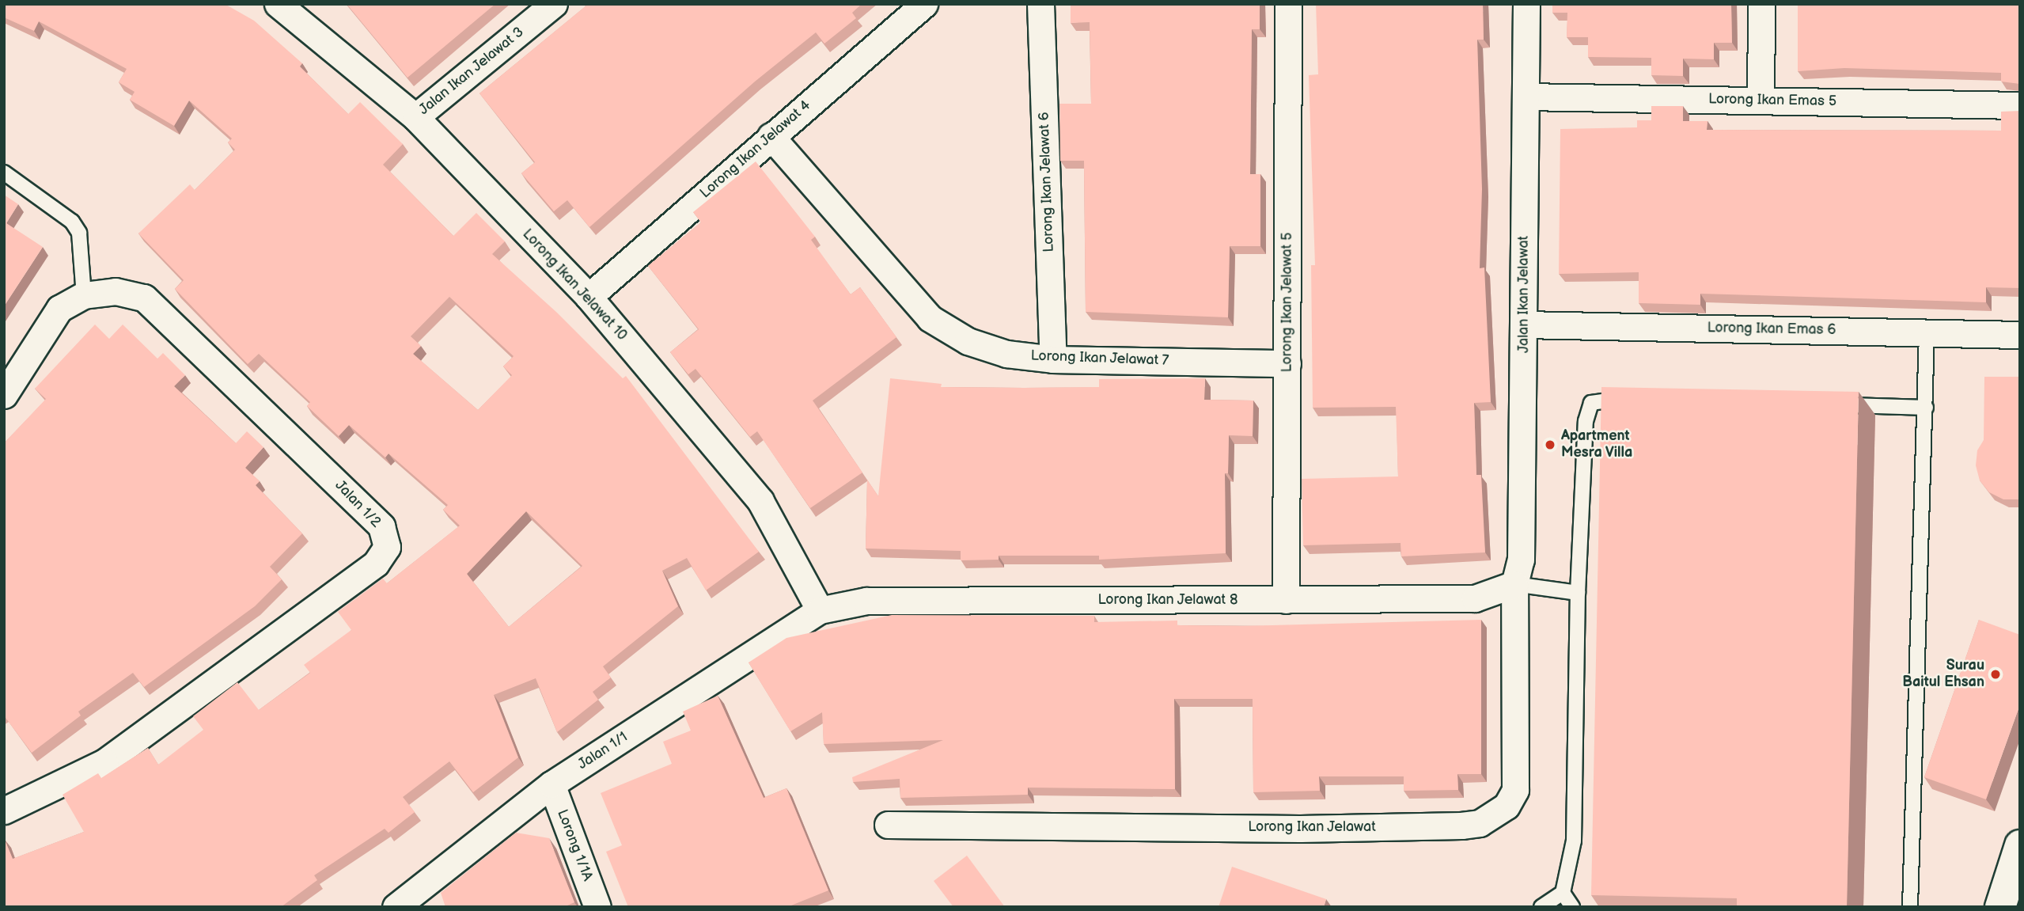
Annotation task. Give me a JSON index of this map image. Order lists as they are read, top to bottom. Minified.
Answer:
{"streets":{"street":["Jalan Ikan Jelawat 3","Lorong Ikan Emas 5","Lorong Ikan Jelawat 4","Lorong Ikan Jelawat 6","Lorong Ikan Jelawat 10","Jalan Ikan Jelawat","Lorong Ikan Jelawat 5","Lorong Ikan Emas 6","Lorong Ikan Jelawat 7","Jalan 1/2","Lorong Ikan Jelawat 8","Jalan 1/1","Lorong Ikan Jelawat","Lorong 1/1A"]},"crossings":[["Jalan Ikan Jelawat 3","Lorong Ikan Jelawat 10"],["Lorong Ikan Emas 5","Jalan Ikan Jelawat"],["Lorong Ikan Jelawat 4","Lorong Ikan Jelawat 10"],["Lorong Ikan Jelawat 4","Lorong Ikan Jelawat 7"],["Lorong Ikan Jelawat 6","Lorong Ikan Jelawat 7"],["Lorong Ikan Jelawat 10","Lorong Ikan Jelawat 8"],["Lorong Ikan Jelawat 10","Jalan 1/1"],["Jalan Ikan Jelawat","Lorong Ikan Emas 6"],["Jalan Ikan Jelawat","Lorong Ikan Jelawat 8"],["Jalan Ikan Jelawat","Lorong Ikan Jelawat"],["Lorong Ikan Jelawat 5","Lorong Ikan Jelawat 7"],["Lorong Ikan Jelawat 5","Lorong Ikan Jelawat 8"],["Lorong Ikan Jelawat 8","Jalan 1/1"],["Lorong Ikan Jelawat 8","Lorong Ikan Jelawat"],["Jalan 1/1","Lorong 1/1A"]],"places":["Apartment Mesra Villa","Surau Baitul Ehsan"]}
